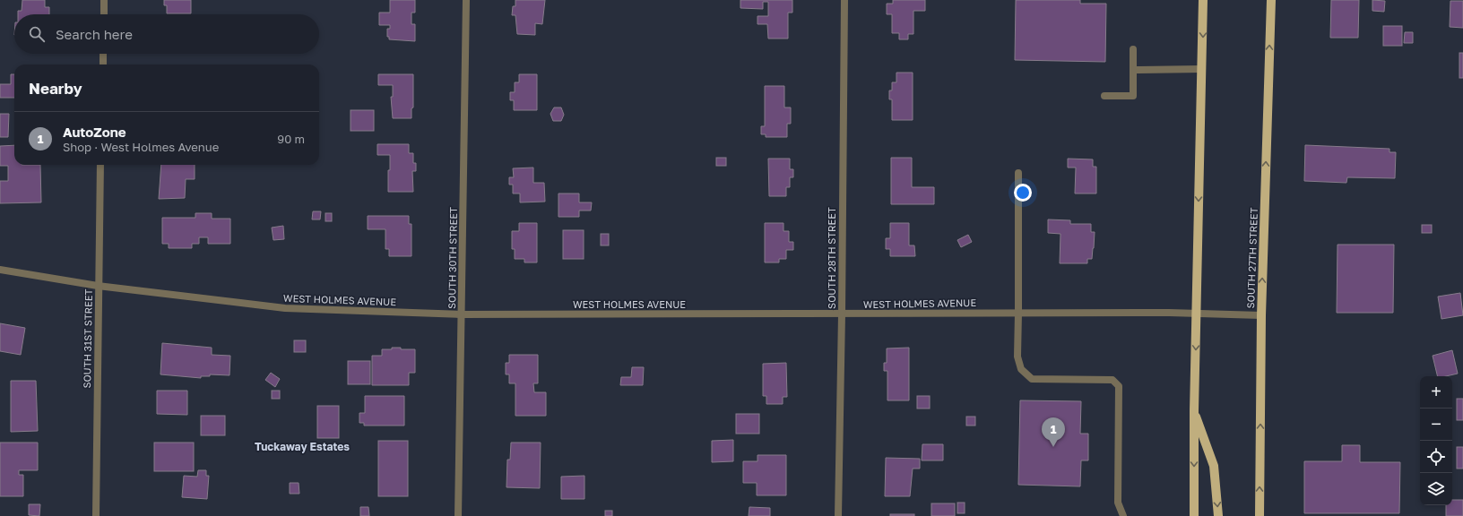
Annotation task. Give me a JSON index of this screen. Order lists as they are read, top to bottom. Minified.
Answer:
{"streets":{"main road":["SOUTH 27TH STREET"],"street":["SOUTH 30TH STREET","SOUTH 28TH STREET","WEST HOLMES AVENUE","SOUTH 31ST STREET"]},"crossings":[["SOUTH 30TH STREET","WEST HOLMES AVENUE"],["SOUTH 28TH STREET","WEST HOLMES AVENUE"],["SOUTH 27TH STREET","WEST HOLMES AVENUE"],["WEST HOLMES AVENUE","SOUTH 31ST STREET"]],"districts":["Tuckaway Estates"],"page":{"search":"Search here","heading":"Nearby","list":[{"mark":"1","name":"AutoZone","note":"Shop · West Holmes Avenue","value":"90 m"}],"map_buttons":["+","−"],"pins":"1"}}
